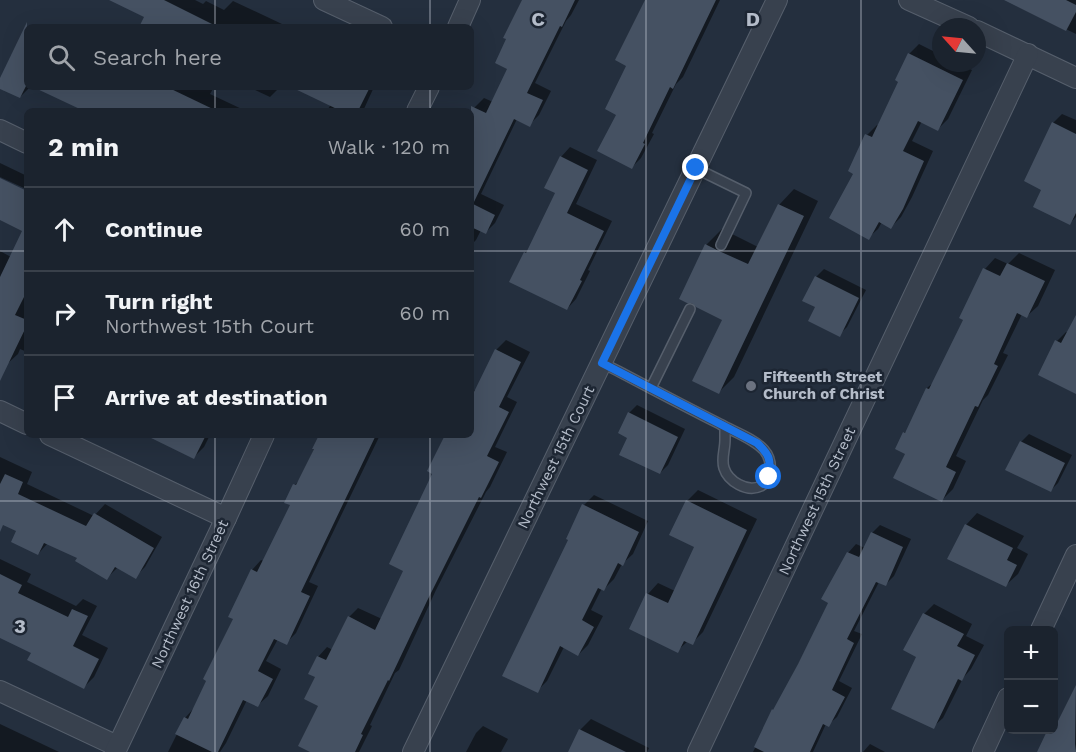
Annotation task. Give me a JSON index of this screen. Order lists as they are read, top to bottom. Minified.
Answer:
{"streets":{"street":["Northwest 15th Court","Northwest 15th Street","Northwest 16th Street"]},"places":["Fifteenth Street Church of Christ"],"north":"top left","page":{"search":"Search here","heading":["2 min","Walk · 120 m"],"list":[["Continue","60 m"],["Turn right","Northwest 15th Court","60 m"],"Arrive at destination"],"map_buttons":["+","−"]},"grid":{"columns":["C","D"],"rows":["3"]}}
